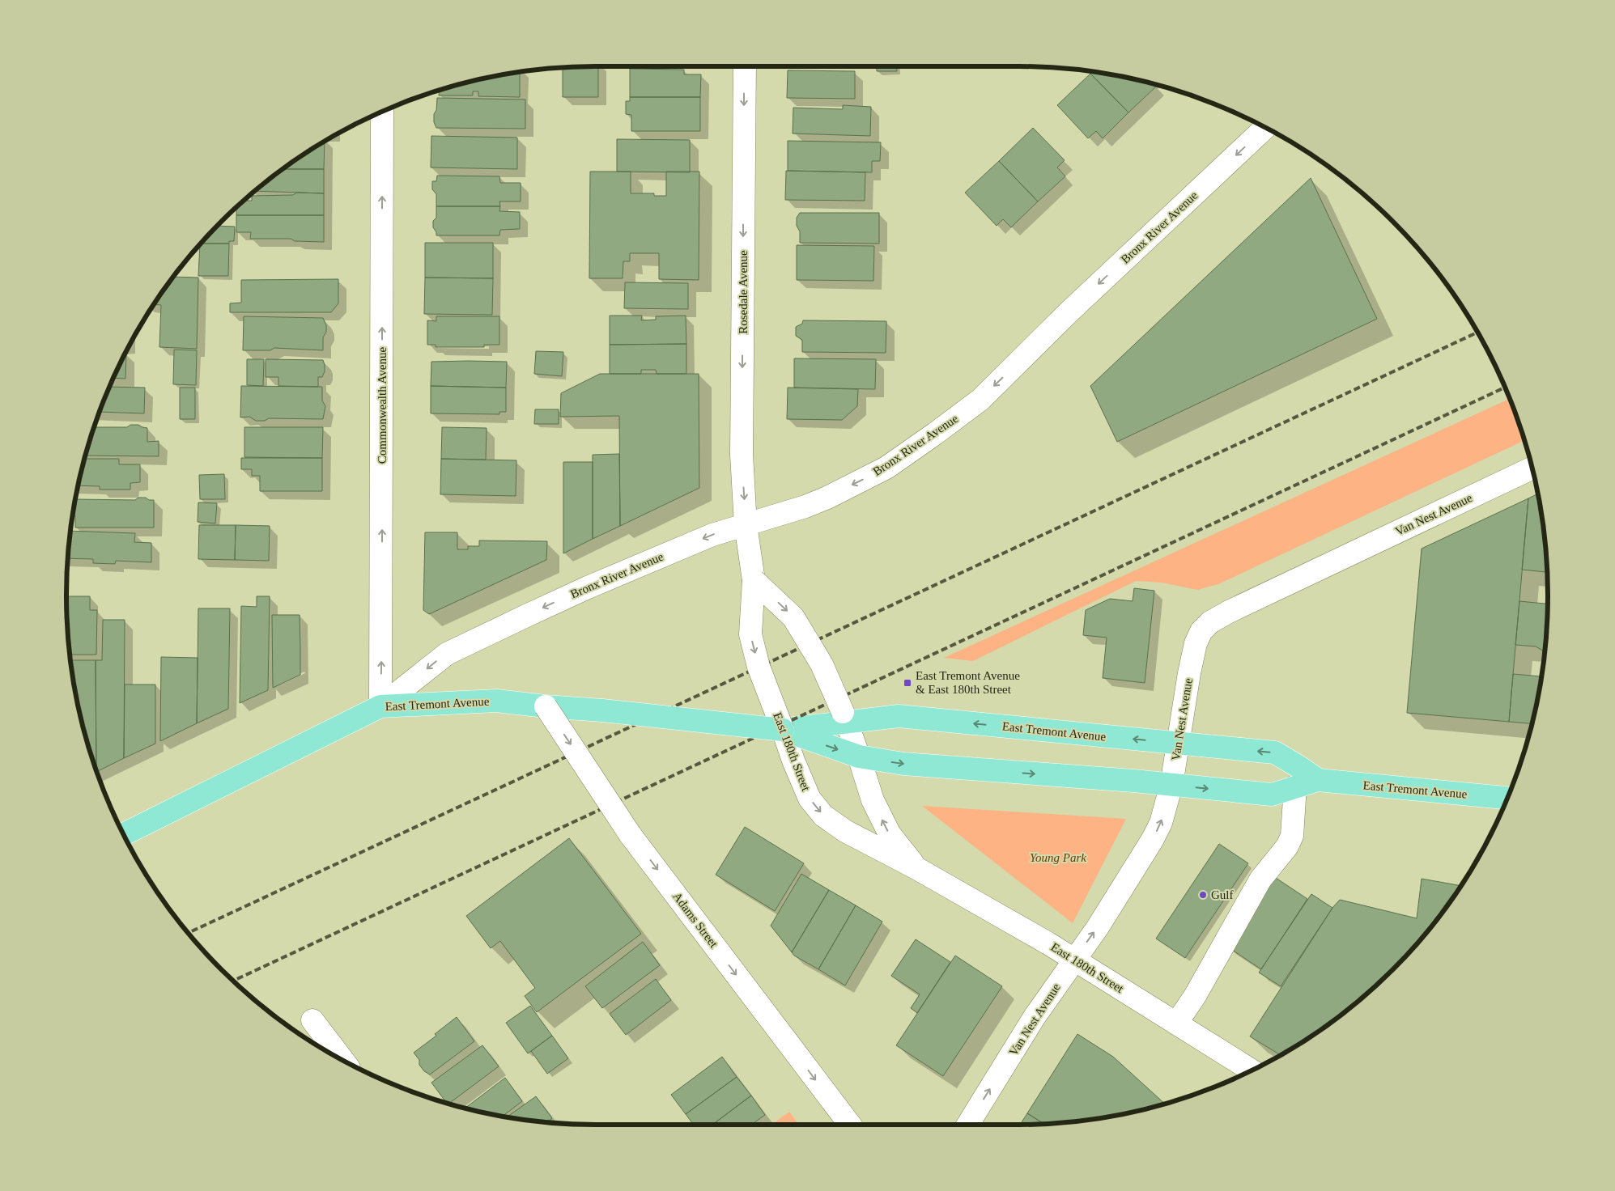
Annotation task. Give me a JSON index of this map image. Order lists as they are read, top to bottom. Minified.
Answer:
{"streets":{"main road":["East Tremont Avenue"],"street":["Bronx River Avenue","Rosedale Avenue","Commonwealth Avenue","Van Nest Avenue","East 180th Street","Adams Street"]},"crossings":[["Bronx River Avenue","Rosedale Avenue"],["Bronx River Avenue","Commonwealth Avenue"],["Bronx River Avenue","East Tremont Avenue"],["Bronx River Avenue","East 180th Street"],["Rosedale Avenue","East 180th Street"],["Commonwealth Avenue","East Tremont Avenue"],["Van Nest Avenue","East Tremont Avenue"],["Van Nest Avenue","East 180th Street"],["East Tremont Avenue","East 180th Street"],["East Tremont Avenue","Adams Street"]],"one_way":["Bronx River Avenue","Rosedale Avenue","Commonwealth Avenue","Adams Street"],"parks":["Young Park"],"places":{"transit":["East Tremont Avenue & East 180th Street"],"other":["Gulf"]}}
